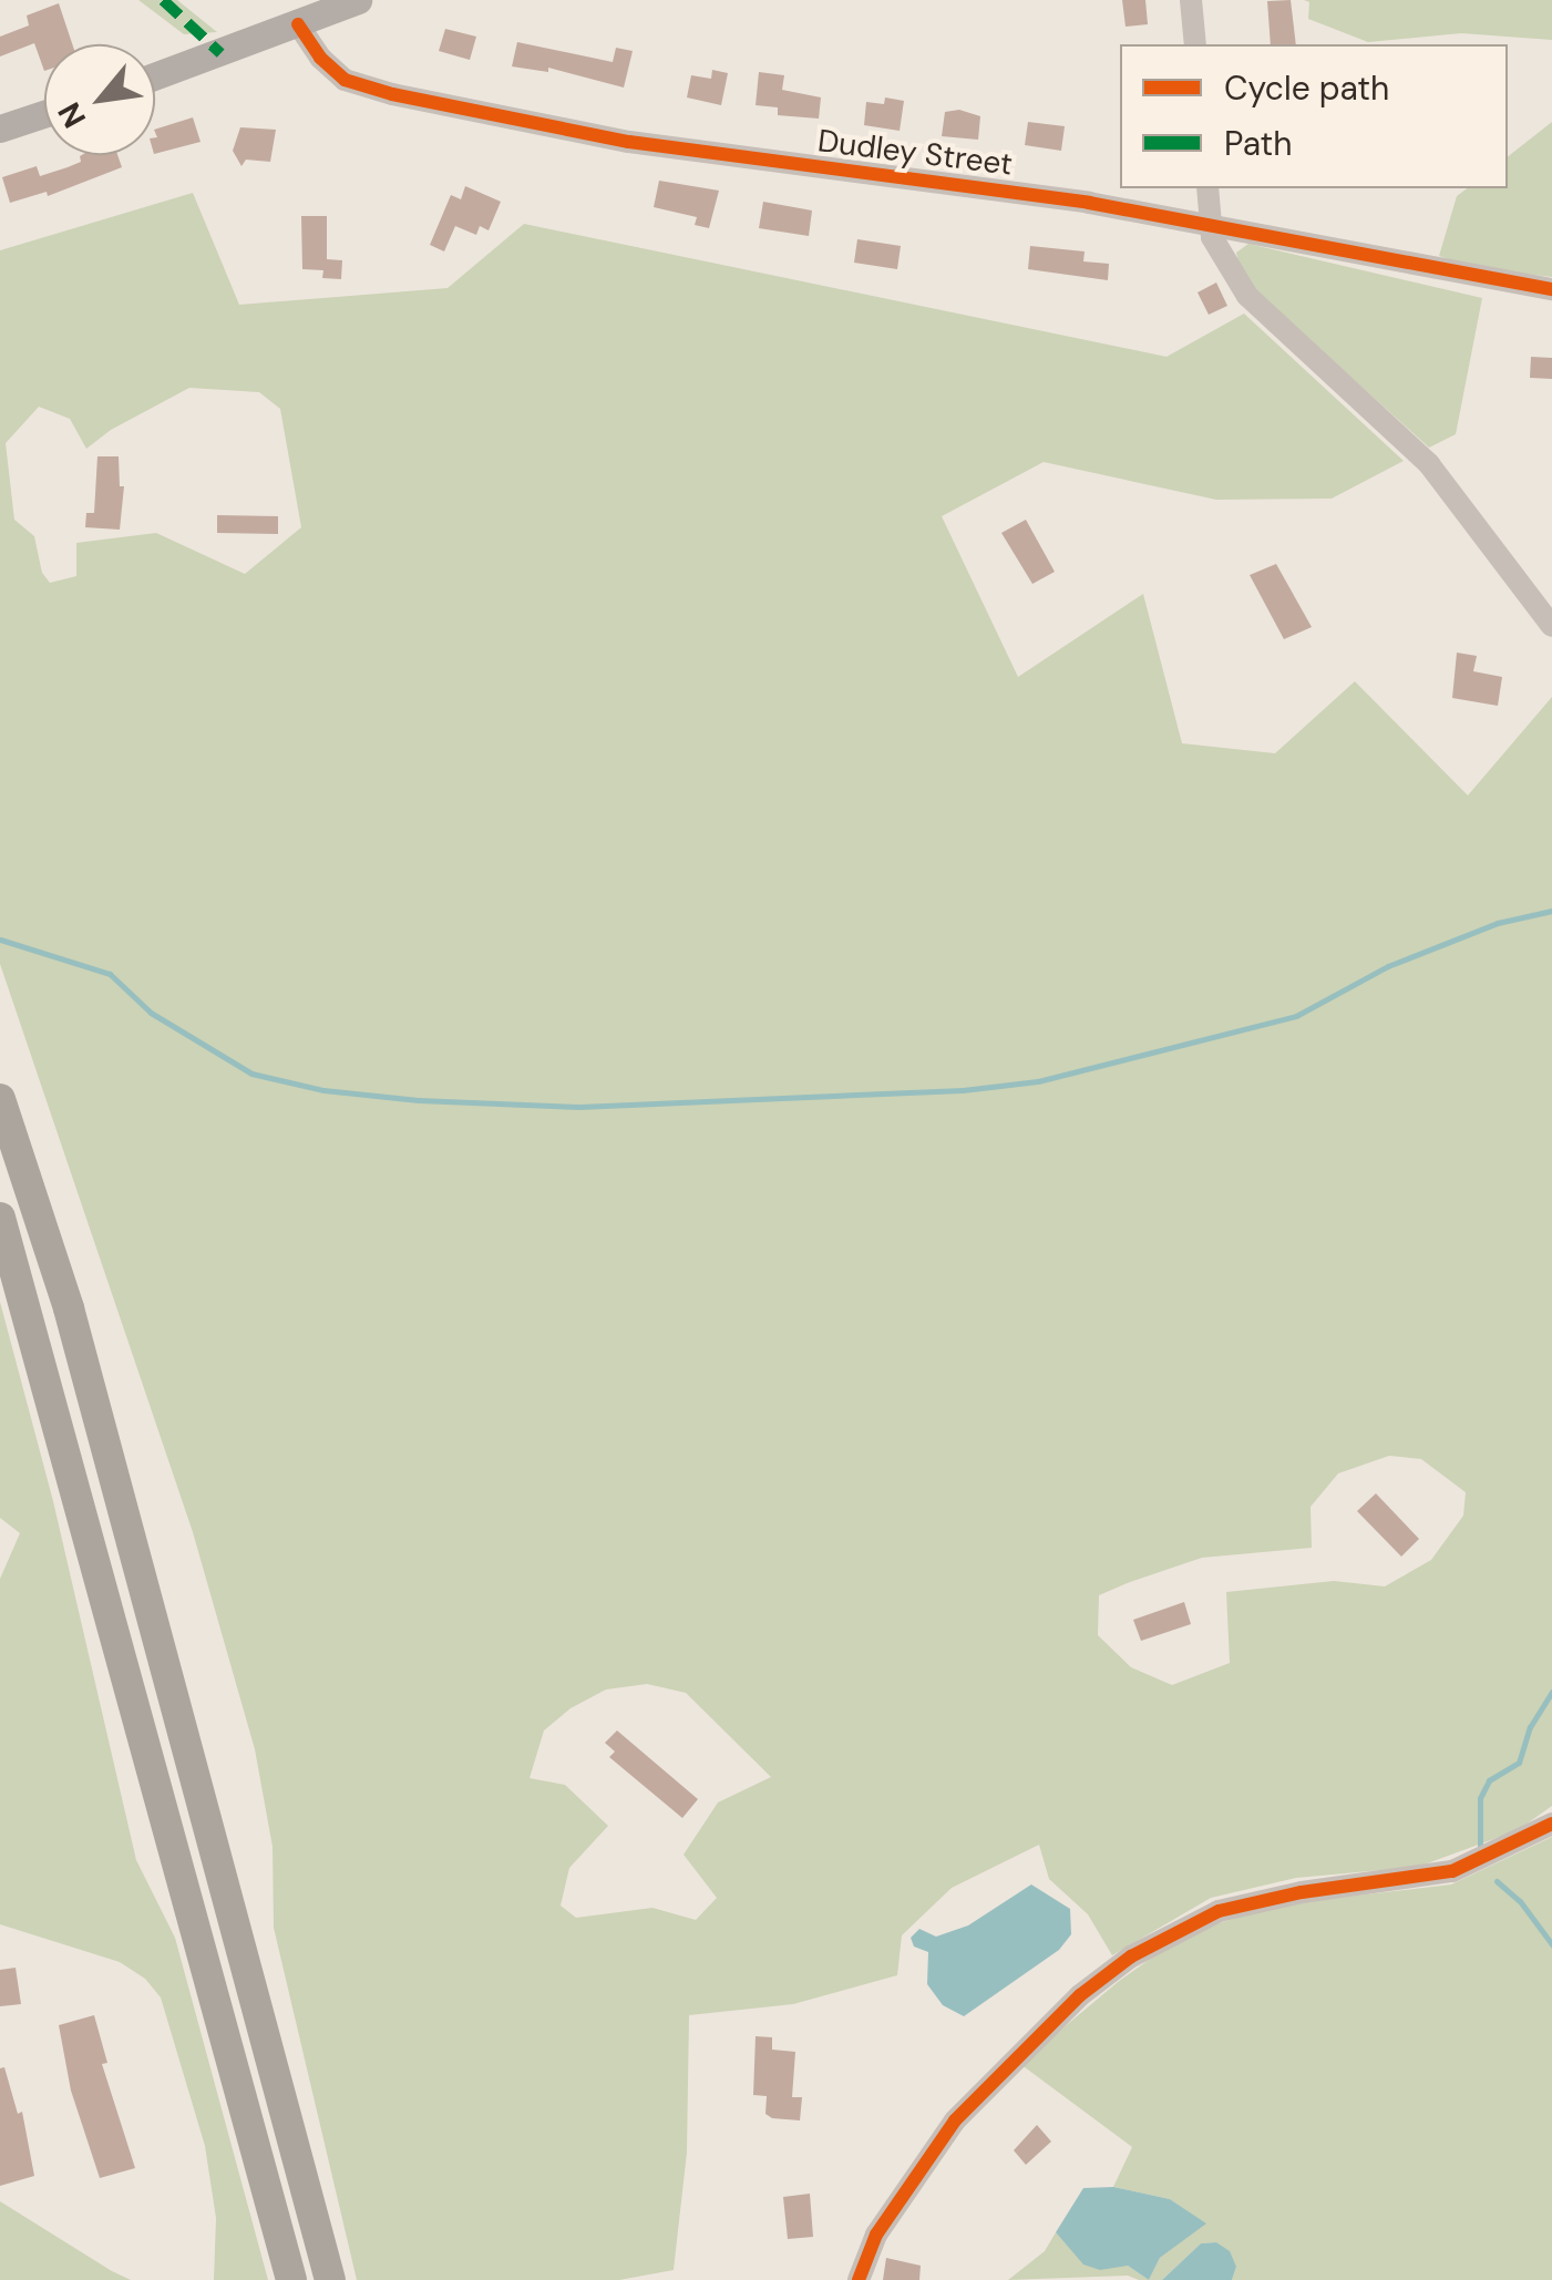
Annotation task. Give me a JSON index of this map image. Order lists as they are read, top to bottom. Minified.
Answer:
{"streets":{"street":["Dudley Street"]},"legend":["Cycle path","Path"],"north":"bottom left"}
